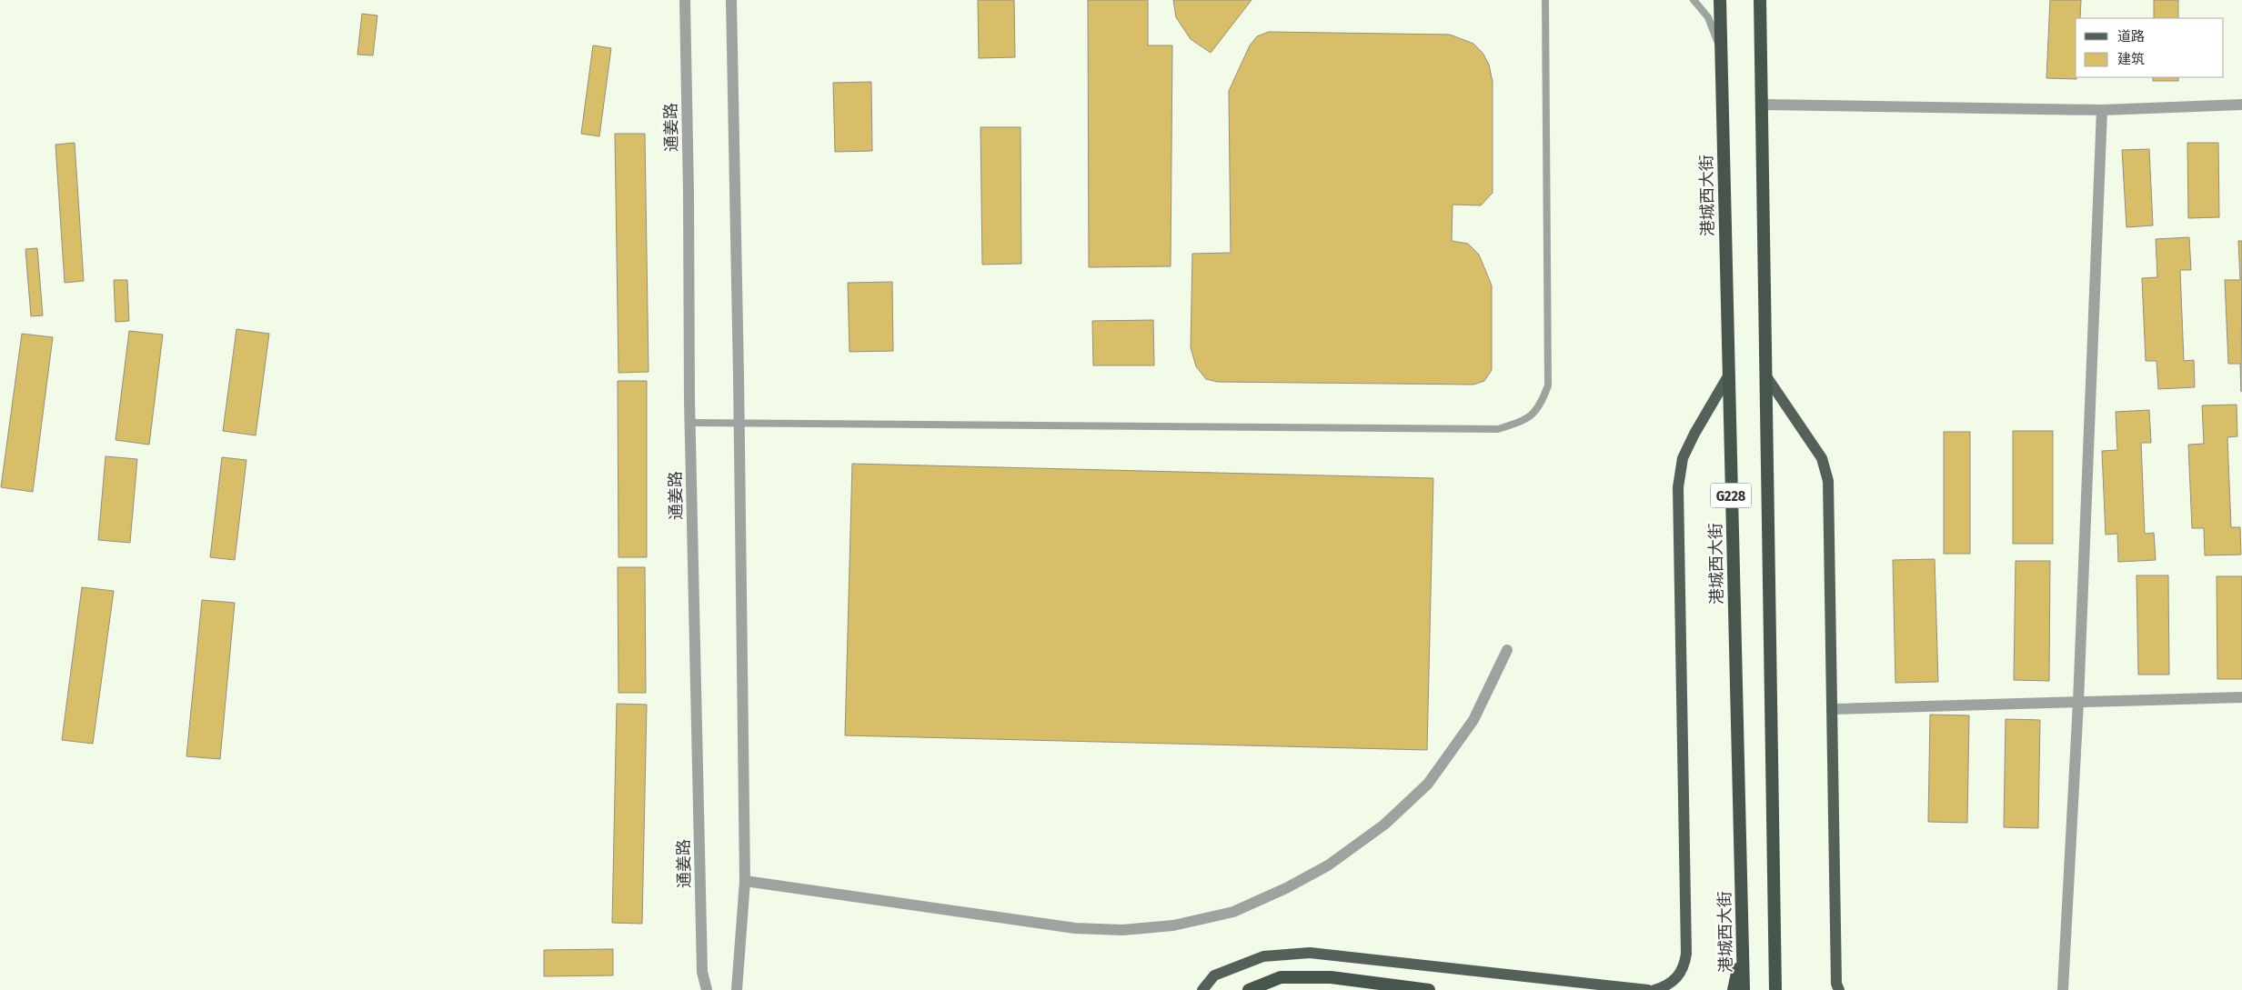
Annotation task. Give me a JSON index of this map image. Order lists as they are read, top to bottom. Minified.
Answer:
{"streets":{"highway":["港城西大街","G228"],"street":["通姜路"]},"legend":["道路","建筑"]}
